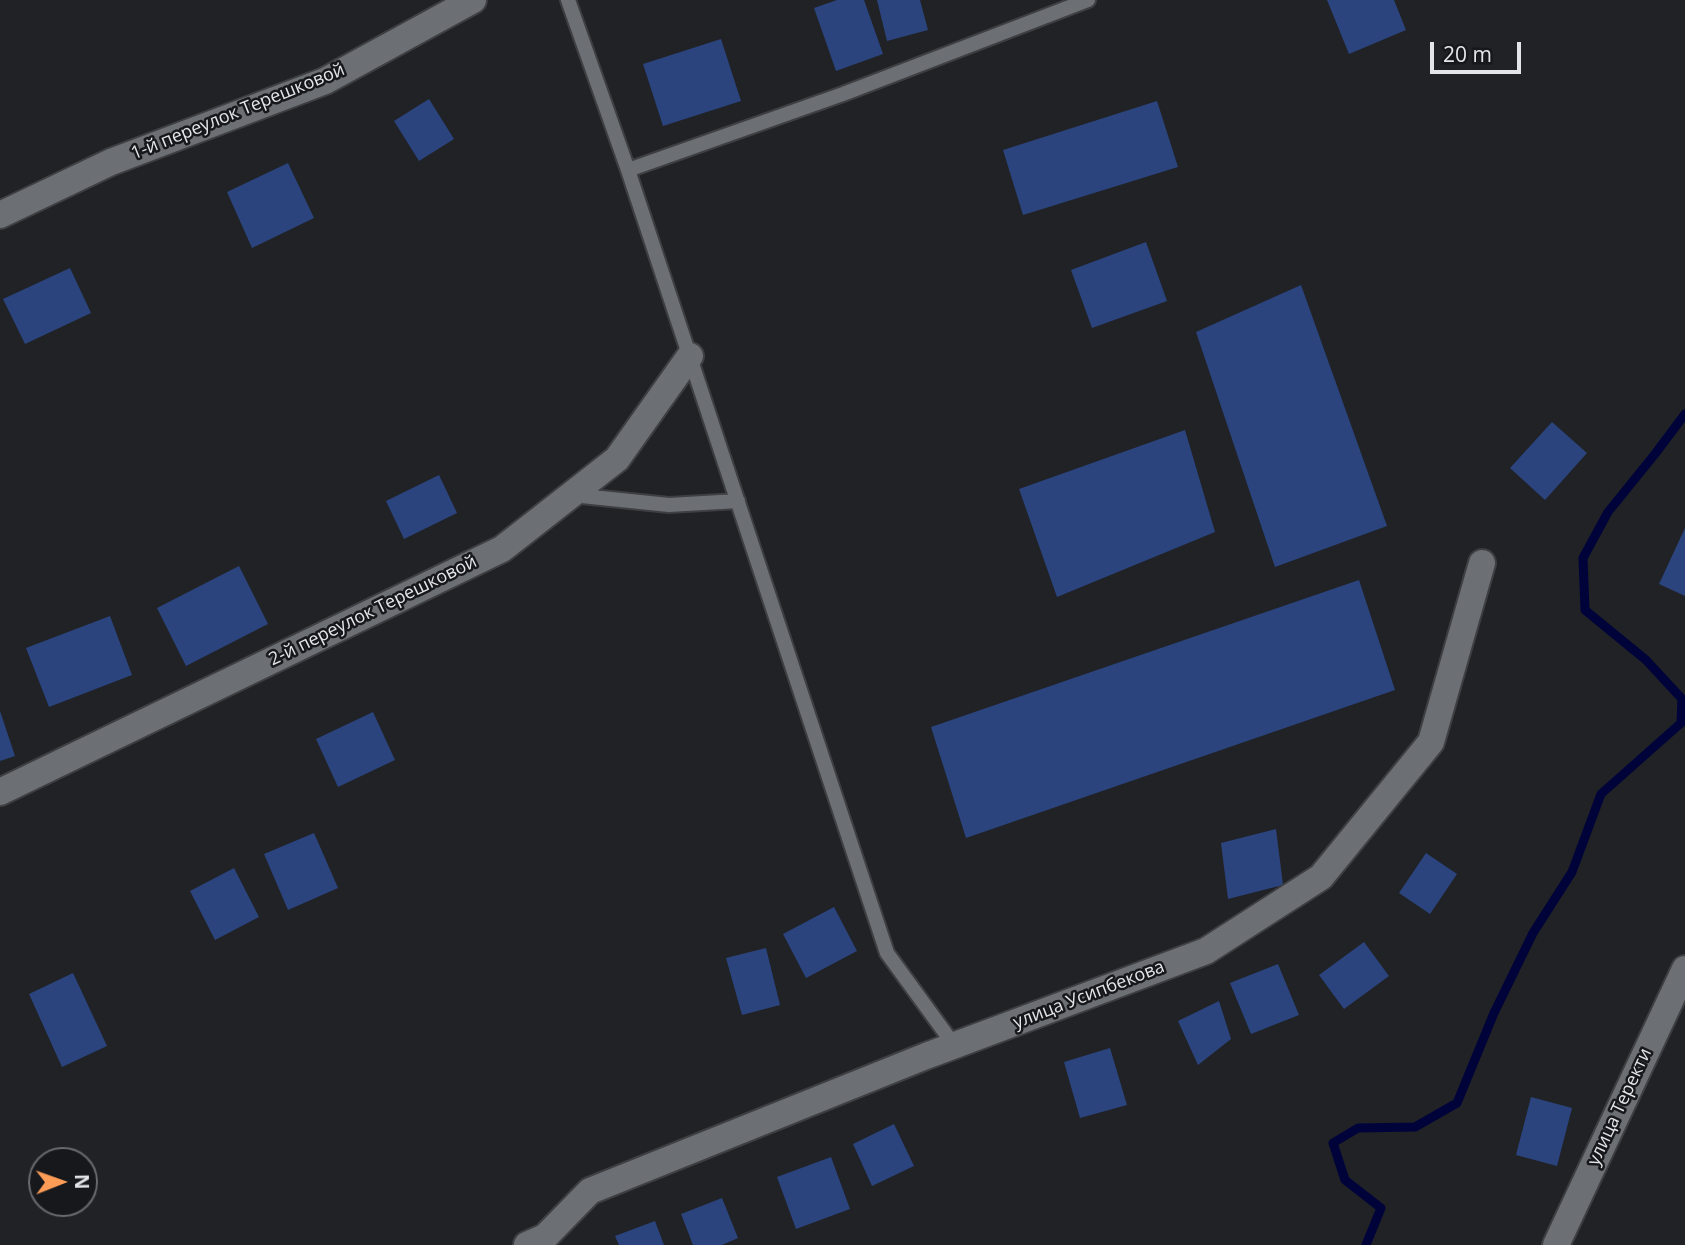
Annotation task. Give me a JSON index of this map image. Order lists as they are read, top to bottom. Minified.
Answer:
{"streets":{"street":["1-й переулок Терешковой","2-й переулок Терешковой","улица Усипбекова","улица Теректи"]},"scale_bar":"20 m","north":"right"}
